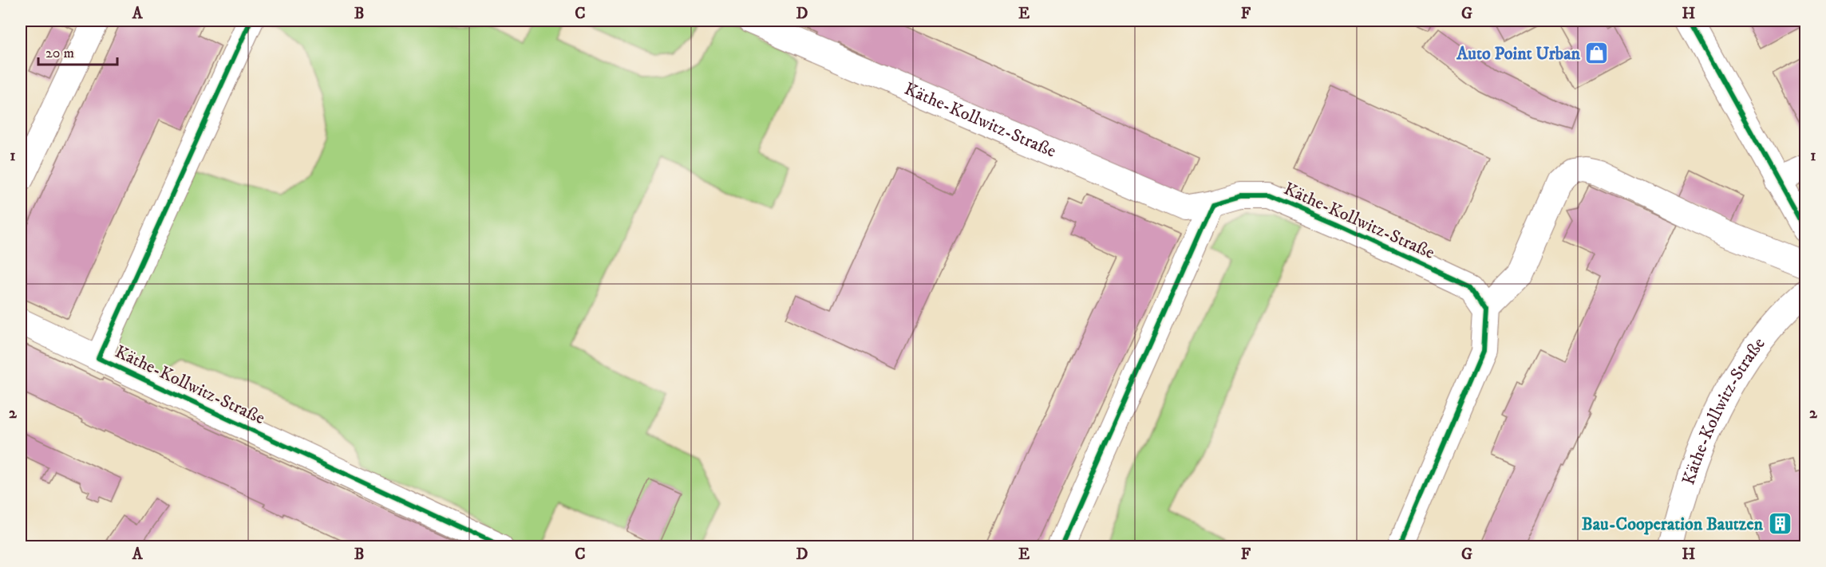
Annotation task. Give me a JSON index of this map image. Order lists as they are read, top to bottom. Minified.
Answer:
{"streets":{"street":["Käthe-Kollwitz-Straße"]},"places":{"shop":["Auto Point Urban"],"building":["Bau-Cooperation Bautzen"]},"scale_bar":"20 m","grid":{"columns":["A","B","C","D","E","F","G","H"],"rows":["1","2"]}}
